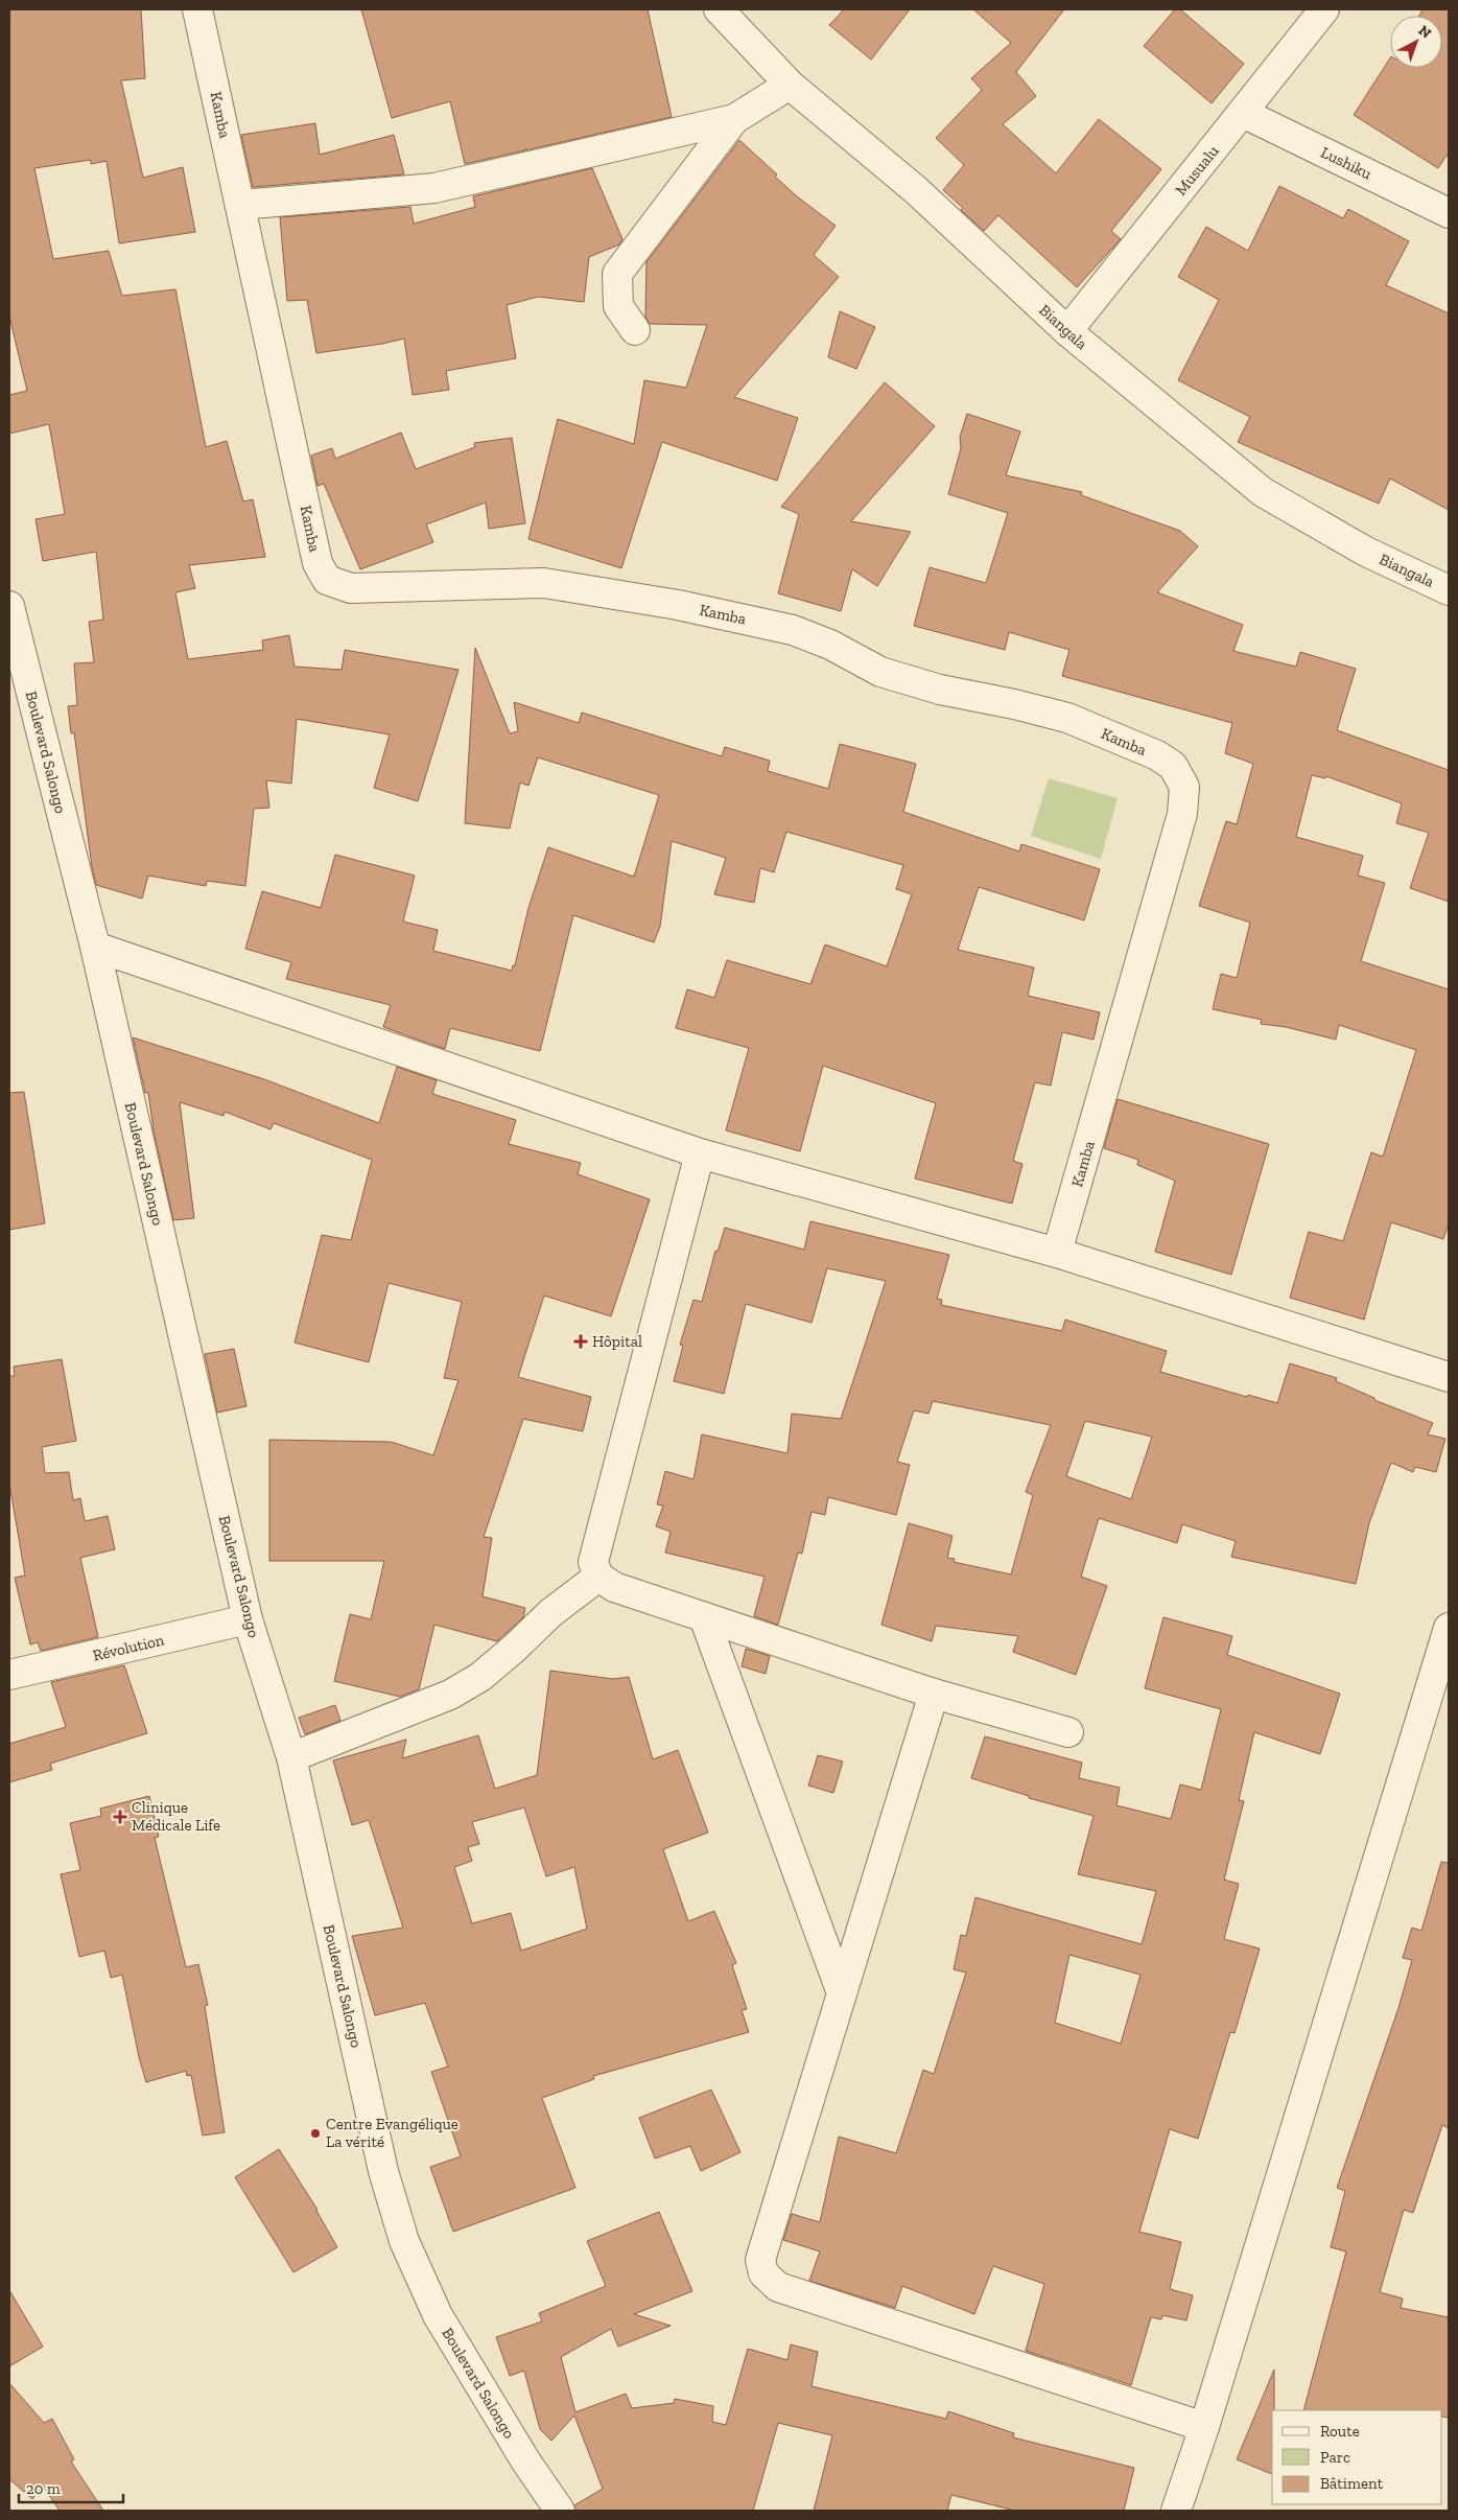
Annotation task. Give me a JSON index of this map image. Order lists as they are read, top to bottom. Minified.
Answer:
{"streets":{"street":["Kamba","Lushiku","Musualu","Biangala","Boulevard Salongo","Révolution"]},"crossings":[["Lushiku","Musualu"],["Musualu","Biangala"],["Boulevard Salongo","Révolution"]],"places":{"health":["Hôpital","Clinique Médicale Life"],"other":["Centre Evangélique La vérité"]},"legend":["Route","Parc","Bâtiment"],"scale_bar":"20 m","north":"top right"}
